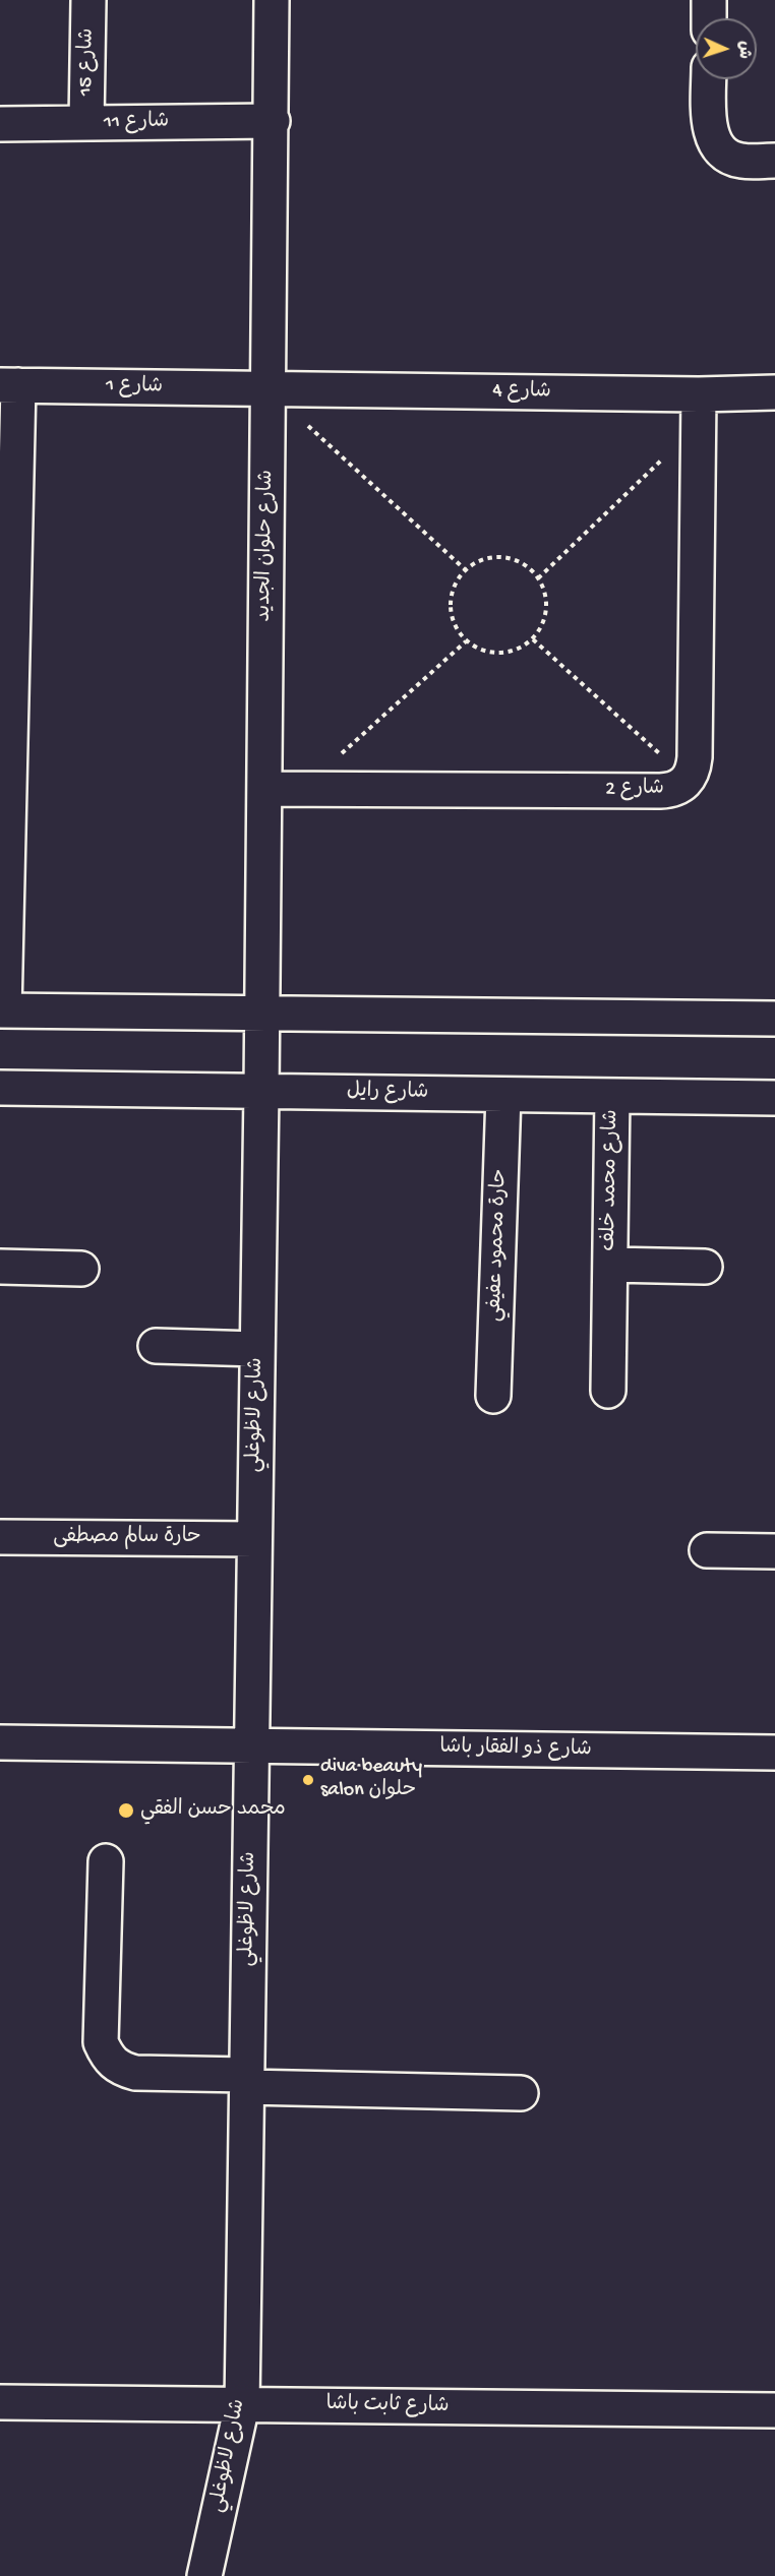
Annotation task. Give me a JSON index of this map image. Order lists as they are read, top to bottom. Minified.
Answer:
{"streets":{"street":["شارع 15","شارع 11","شارع 1","شارع 4","شارع حلوان الجديد","شارع 2","شارع رايل","شارع محمد خلف","حارة محمود عفيفي","شارع لاظوغلي","حارة سالم مصطفى","شارع ذو الفقار باشا","شارع ثابت باشا"]},"crossings":[["شارع 15","شارع 11"],["شارع 11","شارع حلوان الجديد"],["شارع 1","شارع 4"],["شارع 1","شارع حلوان الجديد"],["شارع 4","شارع حلوان الجديد"],["شارع 4","شارع 2"],["شارع حلوان الجديد","شارع 2"],["شارع حلوان الجديد","شارع رايل"],["شارع حلوان الجديد","شارع لاظوغلي"],["شارع رايل","شارع محمد خلف"],["شارع رايل","حارة محمود عفيفي"],["شارع رايل","شارع لاظوغلي"],["شارع لاظوغلي","حارة سالم مصطفى"],["شارع لاظوغلي","شارع ذو الفقار باشا"],["شارع لاظوغلي","شارع ثابت باشا"]],"places":["diva beauty salon حلوان","محمد حسن الفقي"],"north":"right"}
